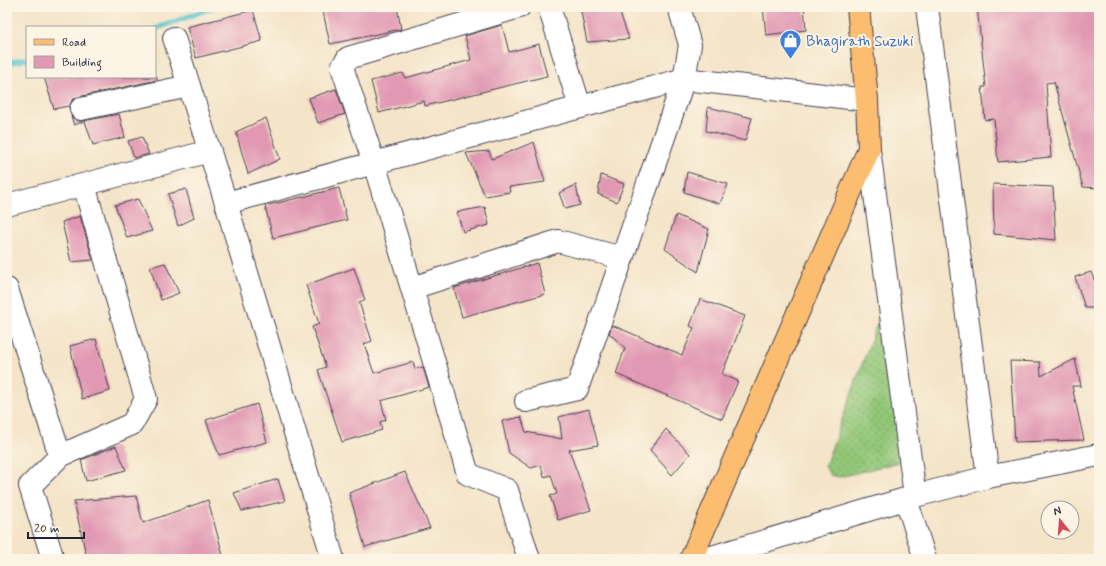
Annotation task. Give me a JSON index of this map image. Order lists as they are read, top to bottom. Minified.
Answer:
{"places":{"shop":["Bhagirath Suzuki"]},"legend":["Road","Building"],"scale_bar":"20 m","north":"top"}
